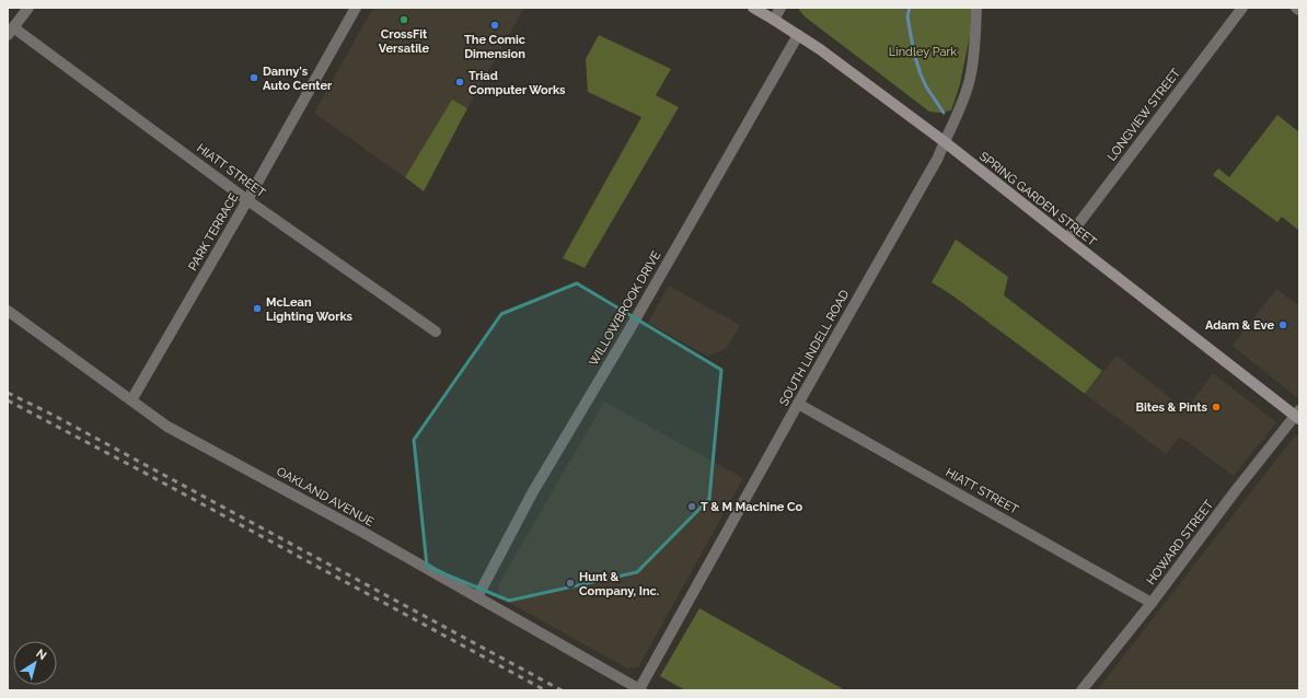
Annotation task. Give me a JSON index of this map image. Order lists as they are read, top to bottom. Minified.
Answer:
{"streets":{"main road":["SPRING GARDEN STREET"],"street":["LONGVIEW STREET","HIATT STREET","PARK TERRACE","WILLOWBROOK DRIVE","SOUTH LINDELL ROAD","OAKLAND AVENUE","HOWARD STREET"]},"crossings":[["LONGVIEW STREET","SPRING GARDEN STREET"],["HIATT STREET","PARK TERRACE"],["HIATT STREET","SOUTH LINDELL ROAD"],["HIATT STREET","HOWARD STREET"],["SPRING GARDEN STREET","WILLOWBROOK DRIVE"],["SPRING GARDEN STREET","SOUTH LINDELL ROAD"],["SPRING GARDEN STREET","HOWARD STREET"],["PARK TERRACE","OAKLAND AVENUE"],["WILLOWBROOK DRIVE","OAKLAND AVENUE"],["SOUTH LINDELL ROAD","OAKLAND AVENUE"]],"parks":["Lindley Park"],"places":["CrossFit Versatile","The Comic Dimension","Danny's Auto Center","Triad Computer Works","McLean Lighting Works","Adam & Eve","Bites & Pints","T & M Machine Co","Hunt & Company, Inc."],"north":"top right"}
